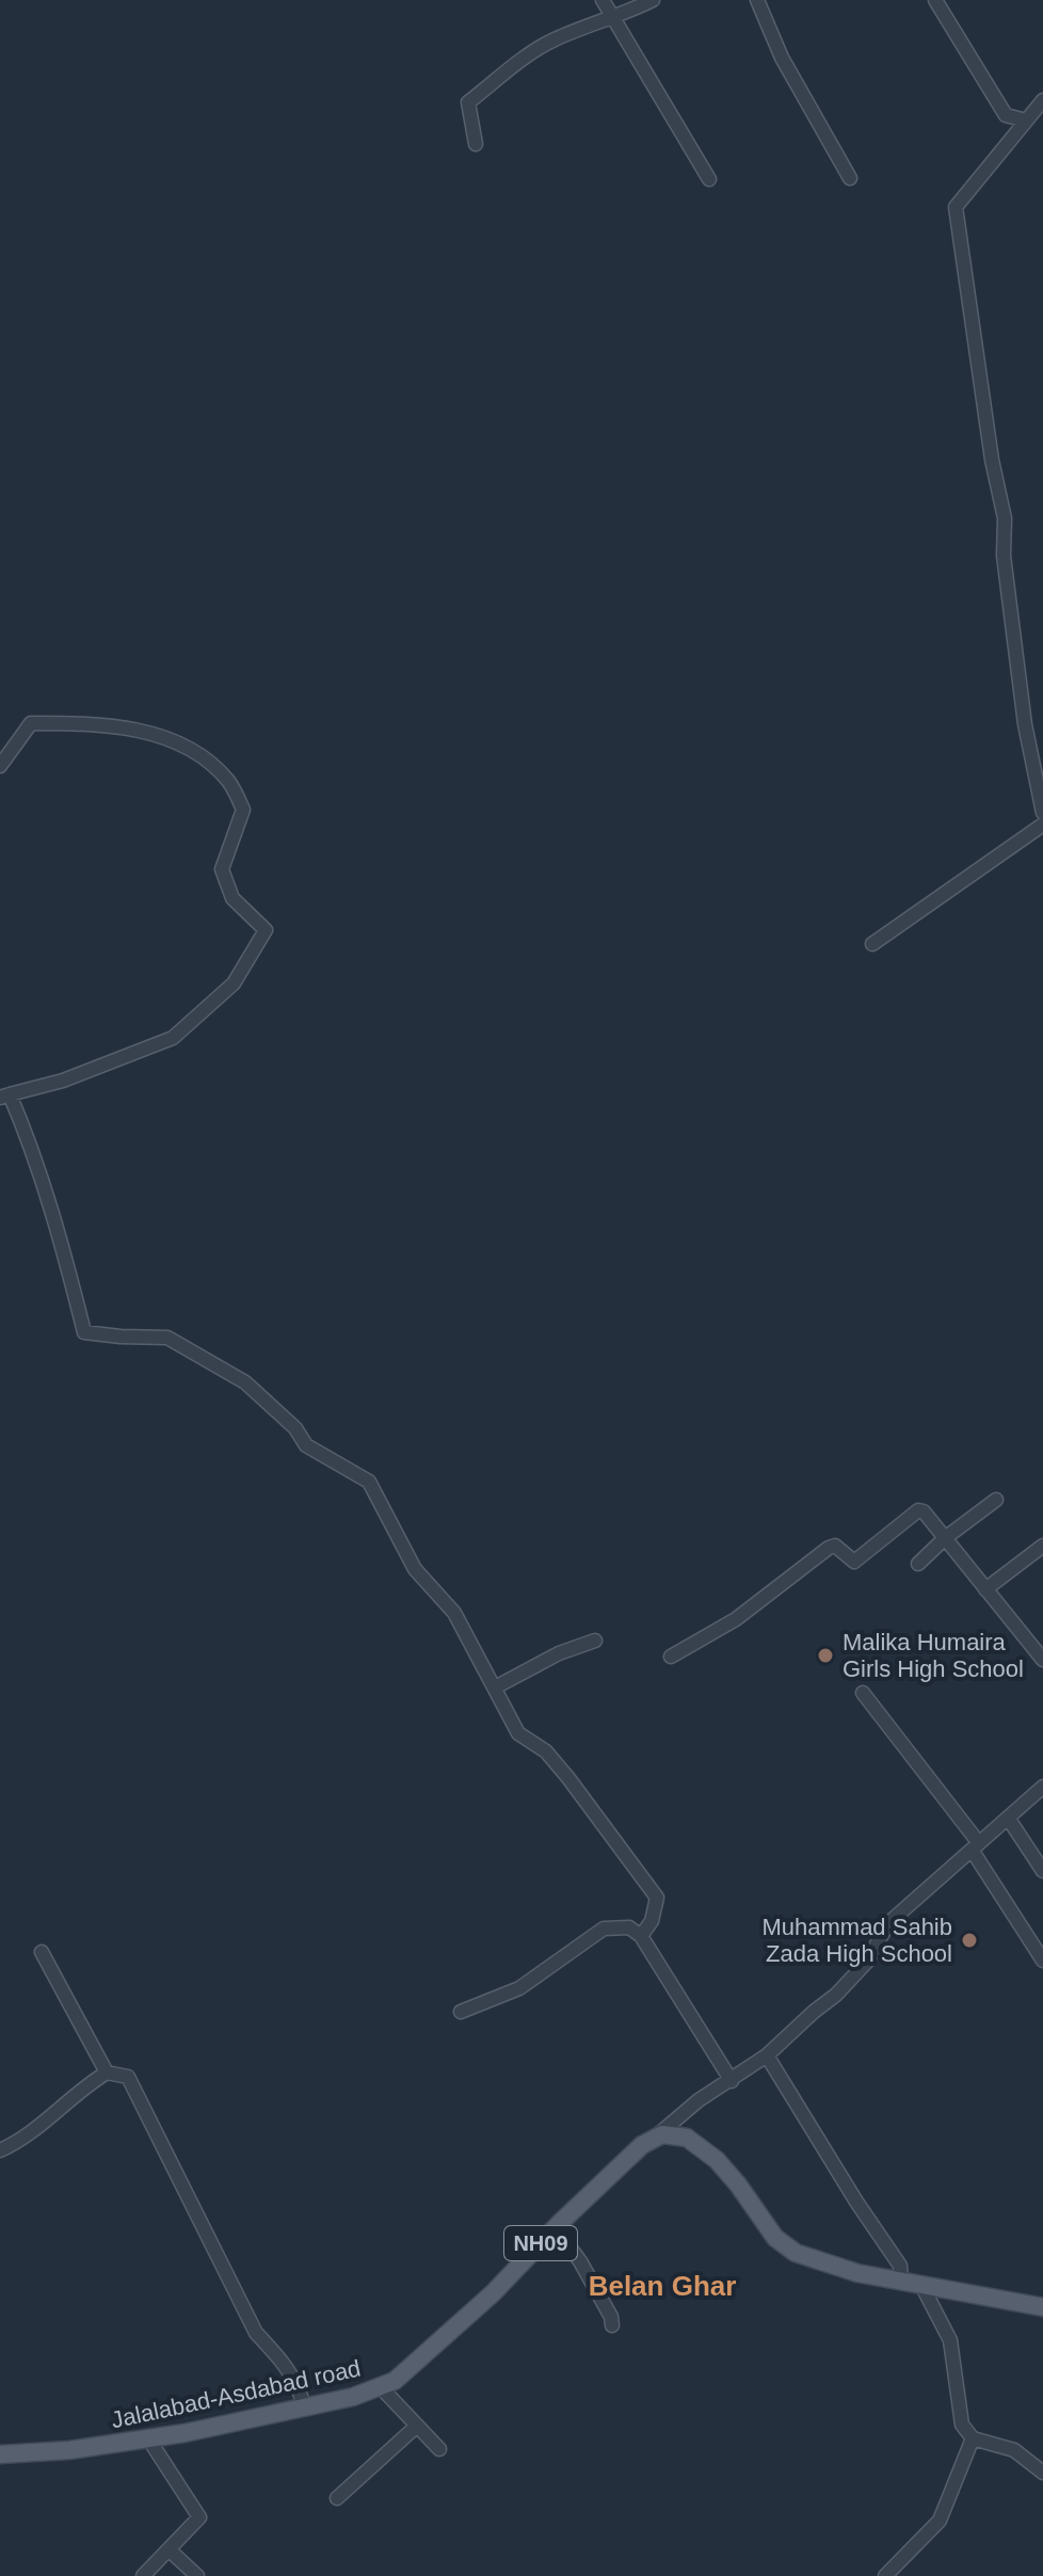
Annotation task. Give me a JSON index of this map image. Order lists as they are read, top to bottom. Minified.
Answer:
{"streets":{"main road":["NH09","Jalalabad-Asdabad road"]},"districts":["Belan Ghar"],"places":["Malika Humaira Girls High School","Muhammad Sahib Zada High School"]}
